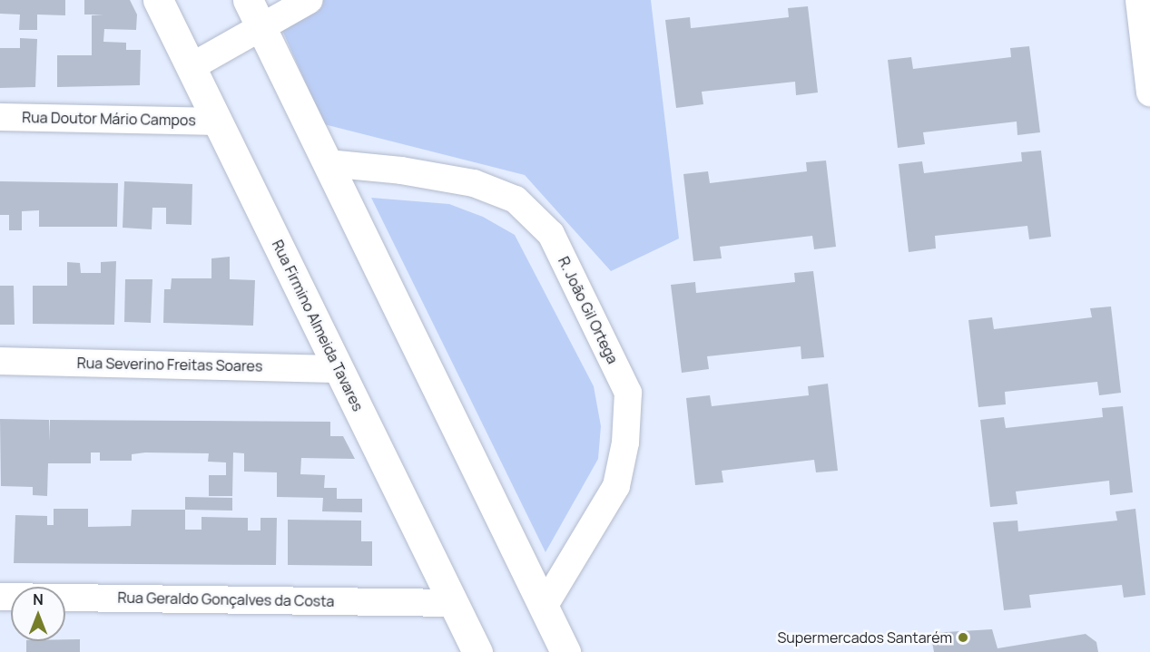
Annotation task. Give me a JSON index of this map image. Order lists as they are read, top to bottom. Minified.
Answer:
{"streets":{"street":["Rua Doutor Mário Campos","R. João Gil Ortega","Rua Firmino Almeida Tavares","Rua Severino Freitas Soares","Rua Geraldo Gonçalves da Costa"]},"crossings":[["Rua Doutor Mário Campos","Rua Firmino Almeida Tavares"],["Rua Firmino Almeida Tavares","Rua Severino Freitas Soares"],["Rua Firmino Almeida Tavares","Rua Geraldo Gonçalves da Costa"]],"places":["Supermercados Santarém"],"north":"top"}
